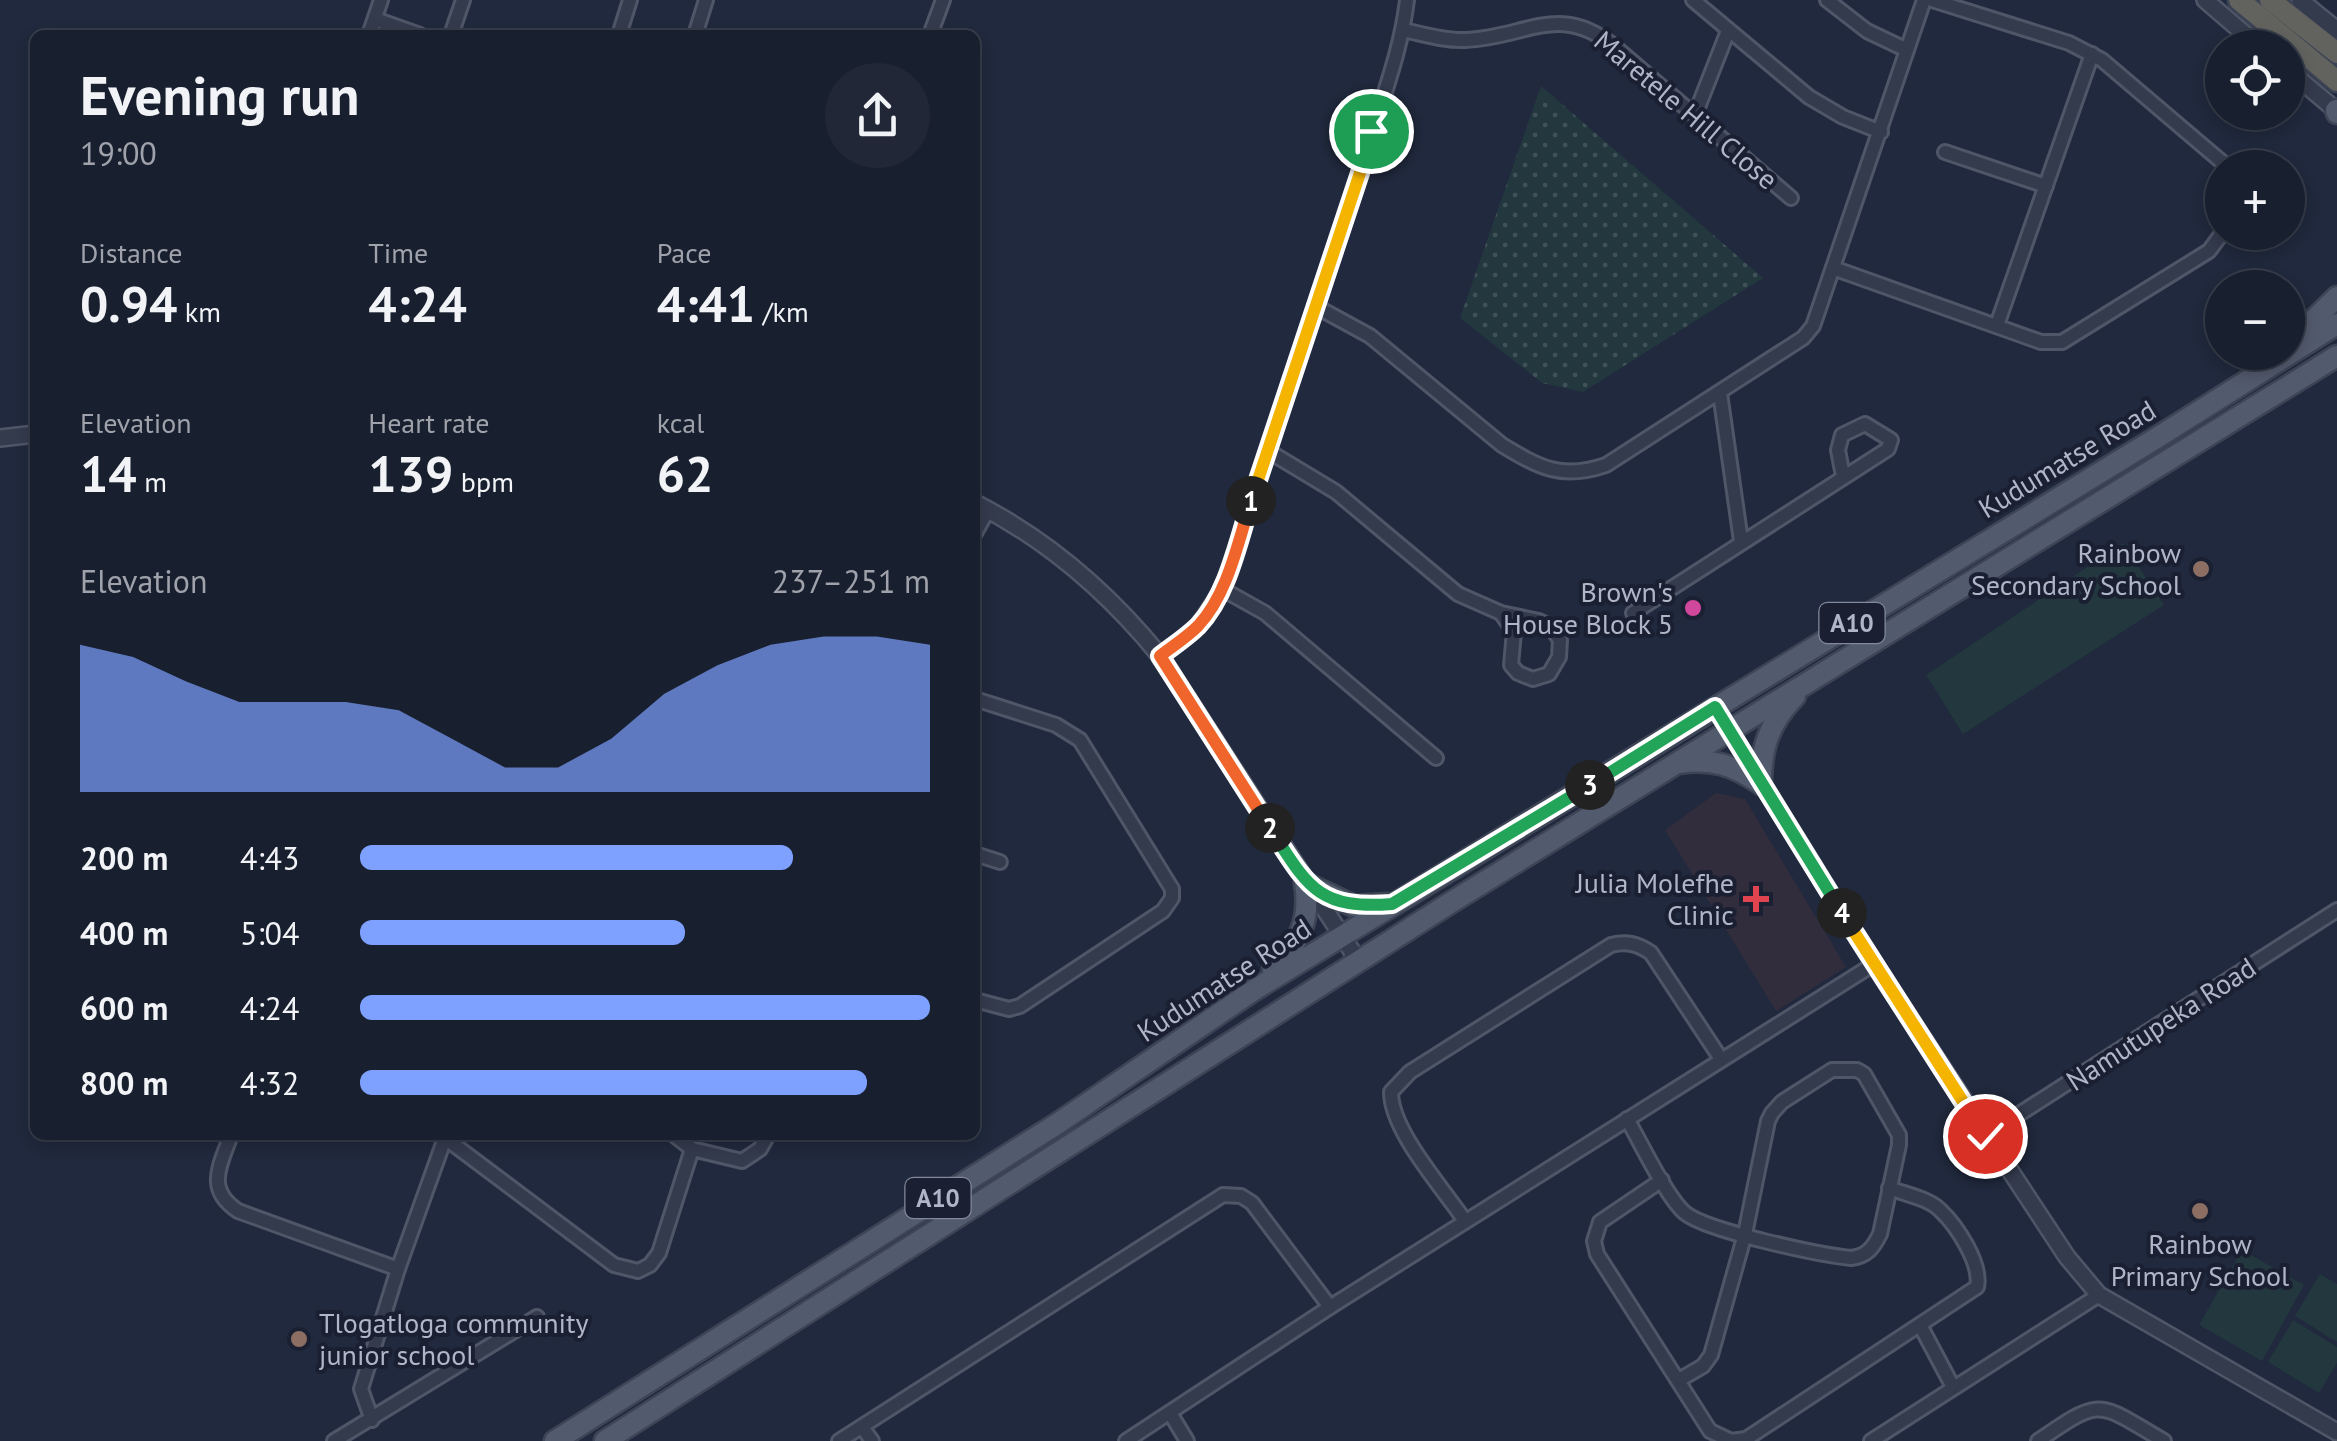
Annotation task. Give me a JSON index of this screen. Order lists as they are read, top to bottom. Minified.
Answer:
{"streets":{"main road":["Kudumatse Road","A10"],"street":["Maretele Hill Close","Namutupeka Road"]},"places":{"other":["Rainbow Secondary School","Brown's House Block 5","Rainbow Primary School","Tlogatloga community junior school"],"health":["Julia Molefhe Clinic"]},"page":{"map_buttons":["+","−"],"heading":["Evening run","19:00"],"stats":[["Distance","0.94 km"],["Time","4:24"],["Pace","4:41 /km"],["Elevation","14 m"],["Heart rate","139 bpm"],["kcal","62"]],"pins":["1","3","2","4"],"chart":["Elevation","237–251 m"],"list":[{"name":"200 m","note":"4:43"},{"name":"400 m","note":"5:04"},{"name":"600 m","note":"4:24"},{"name":"800 m","note":"4:32"}]}}
